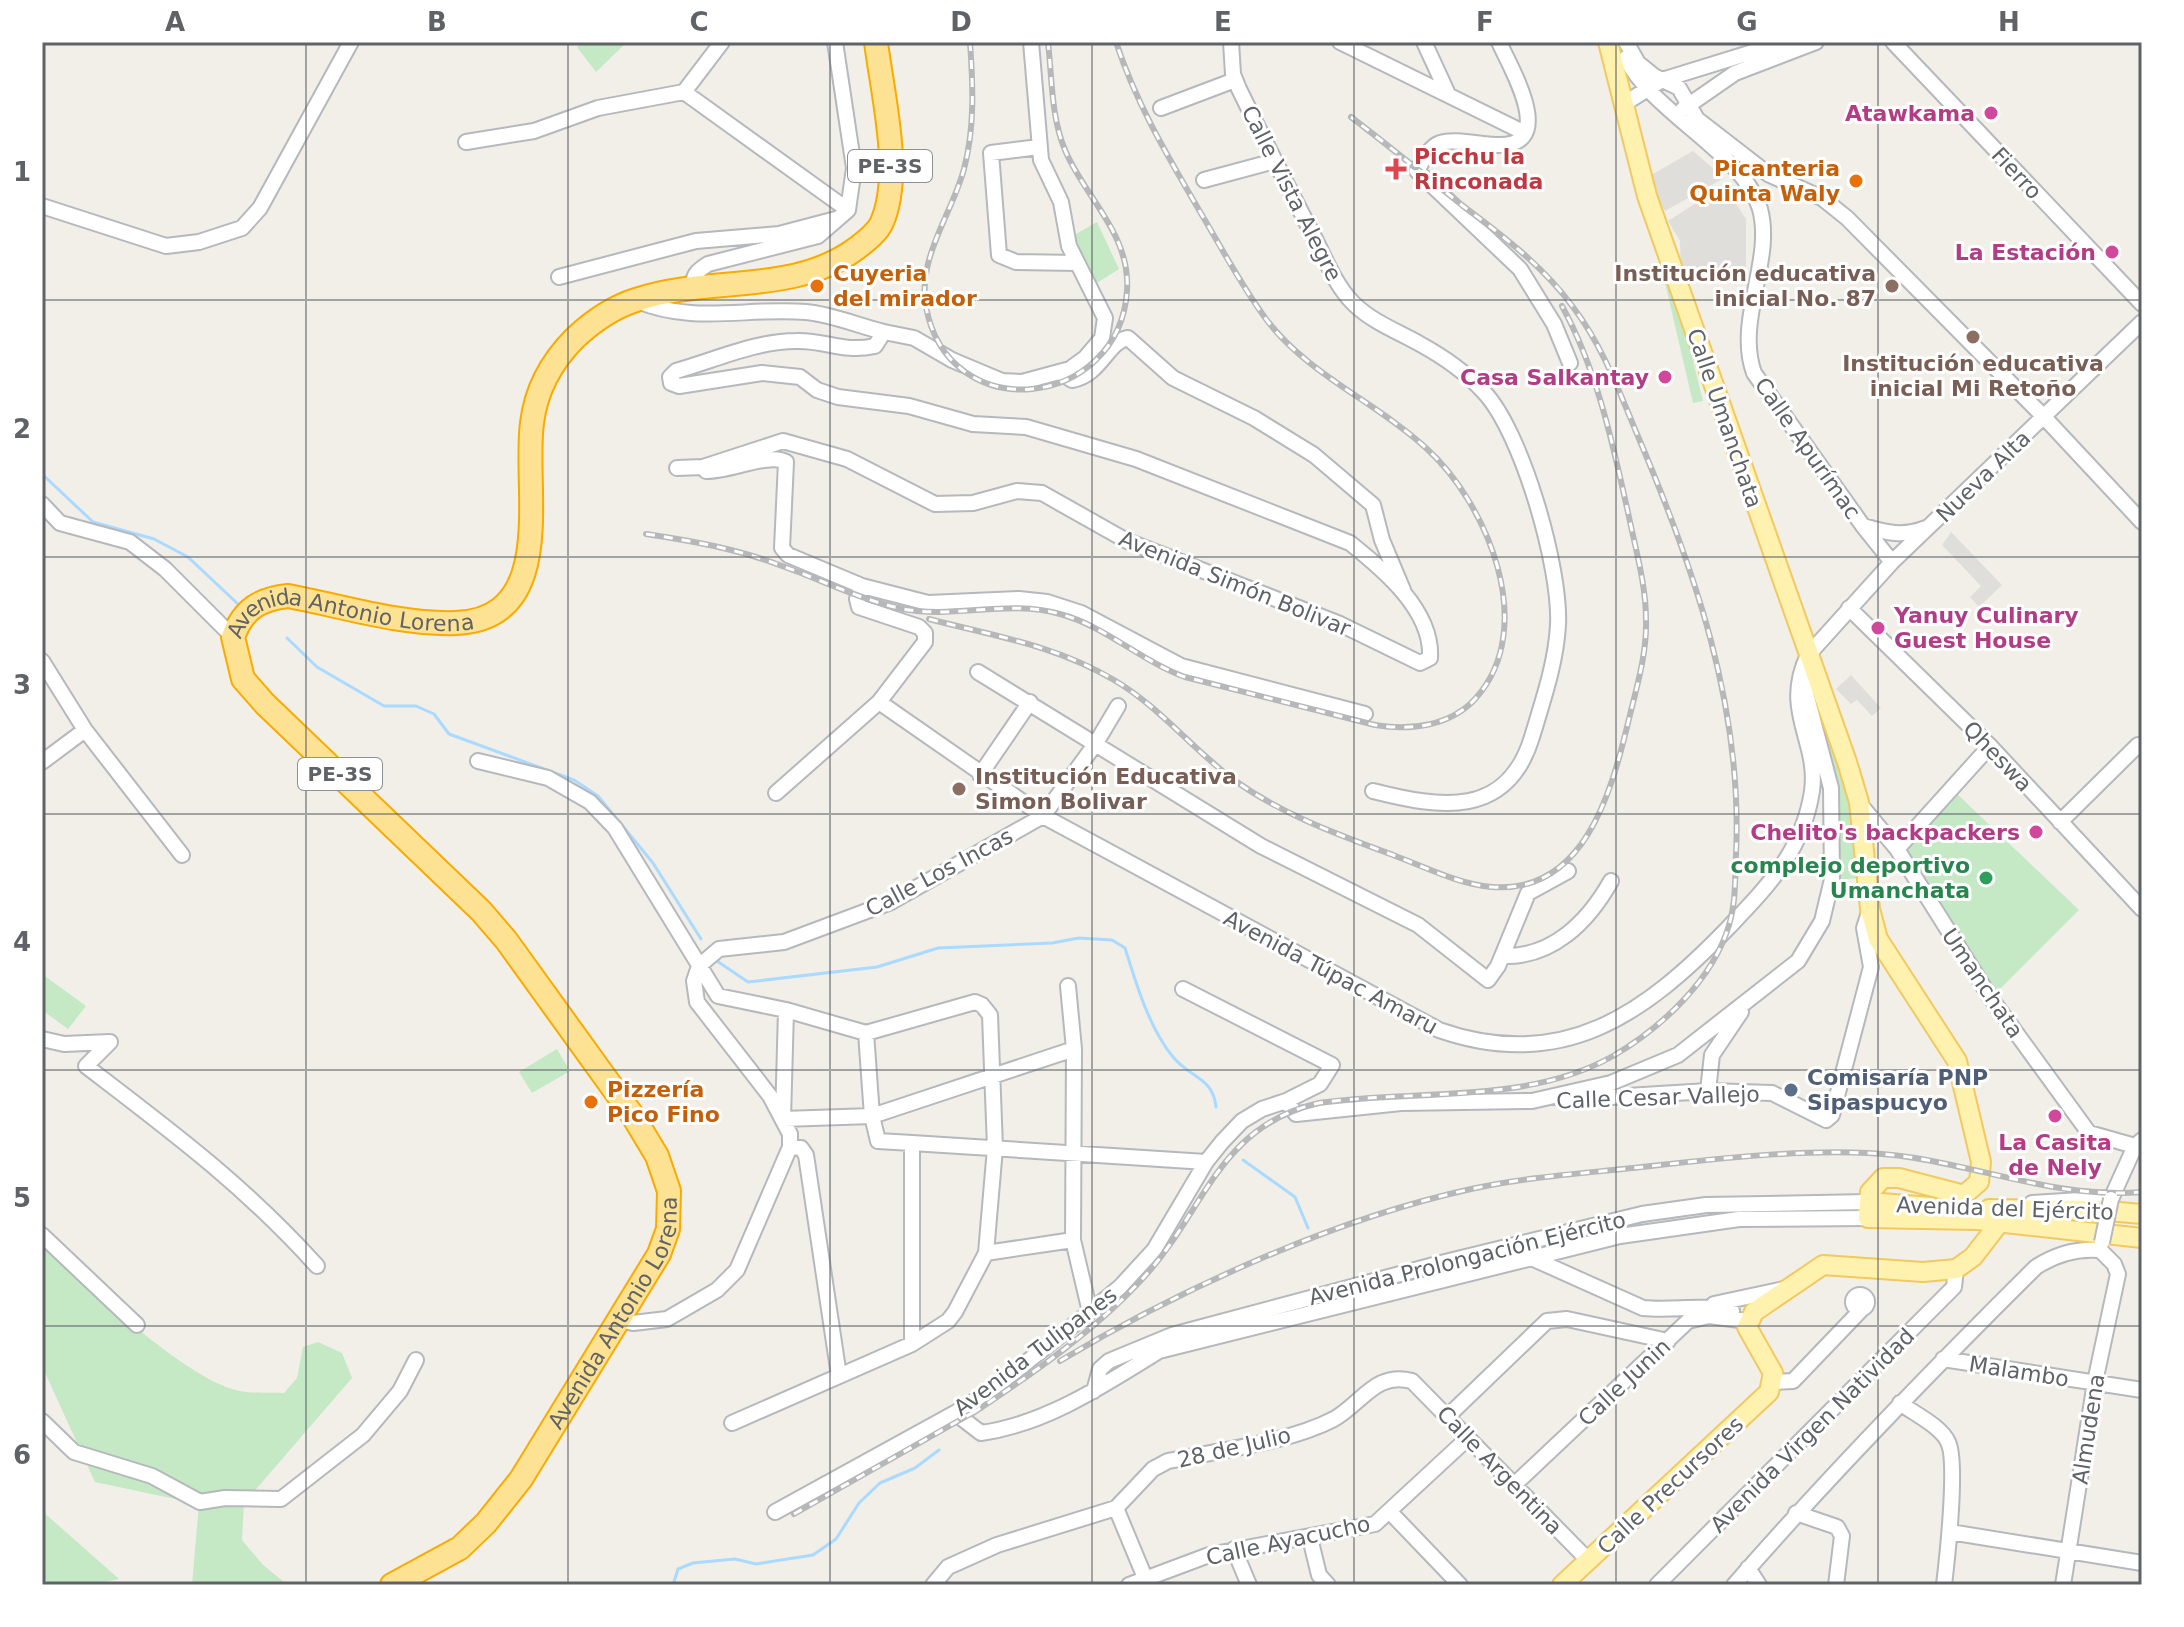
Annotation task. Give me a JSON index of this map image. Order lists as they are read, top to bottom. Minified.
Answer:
{"streets":{"highway":["PE-3S","Avenida Antonio Lorena"],"main road":["Calle Umanchata","Umanchata","Avenida del Ejército","Calle Precursores"],"street":["Fierro","Calle Vista Alegre","Calle Apurímac","Nueva Alta","Avenida Simón Bolivar","Qheswa","Calle Los Incas","Avenida Túpac Amaru","Calle Cesar Vallejo","Avenida Prolongación Ejército","Avenida Tulipanes","Malambo","Calle Junin","Almudena","Avenida Virgen Natividad","28 de Julio","Calle Argentina","Calle Ayacucho"]},"crossings":[["Calle Umanchata","Nueva Alta"],["Calle Umanchata","Avenida Túpac Amaru"],["Calle Umanchata","Umanchata"],["Calle Apurímac","Nueva Alta"],["Nueva Alta","Qheswa"],["Nueva Alta","Avenida Túpac Amaru"],["Nueva Alta","Umanchata"],["Calle Los Incas","Avenida Túpac Amaru"],["Avenida Túpac Amaru","Umanchata"],["Avenida del Ejército","Avenida Prolongación Ejército"],["Avenida Prolongación Ejército","Avenida Tulipanes"],["Malambo","Almudena"],["Calle Junin","Calle Argentina"],["28 de Julio","Calle Argentina"],["Calle Argentina","Calle Precursores"],["Calle Argentina","Calle Ayacucho"]],"places":{"other":["Atawkama","Picanteria Quinta Waly","La Estación","Cuyeria del mirador","Institución educativa inicial No. 87","Institución educativa inicial Mi Retoño","Casa Salkantay","Yanuy Culinary Guest House","Institución Educativa Simon Bolivar","Chelito's backpackers","complejo deportivo Umanchata","Comisaría PNP Sipaspucyo","Pizzería Pico Fino","La Casita de Nely"],"health":["Picchu la Rinconada"]},"grid":{"columns":["A","B","C","D","E","F","G","H"],"rows":["1","2","3","4","5","6"]}}
